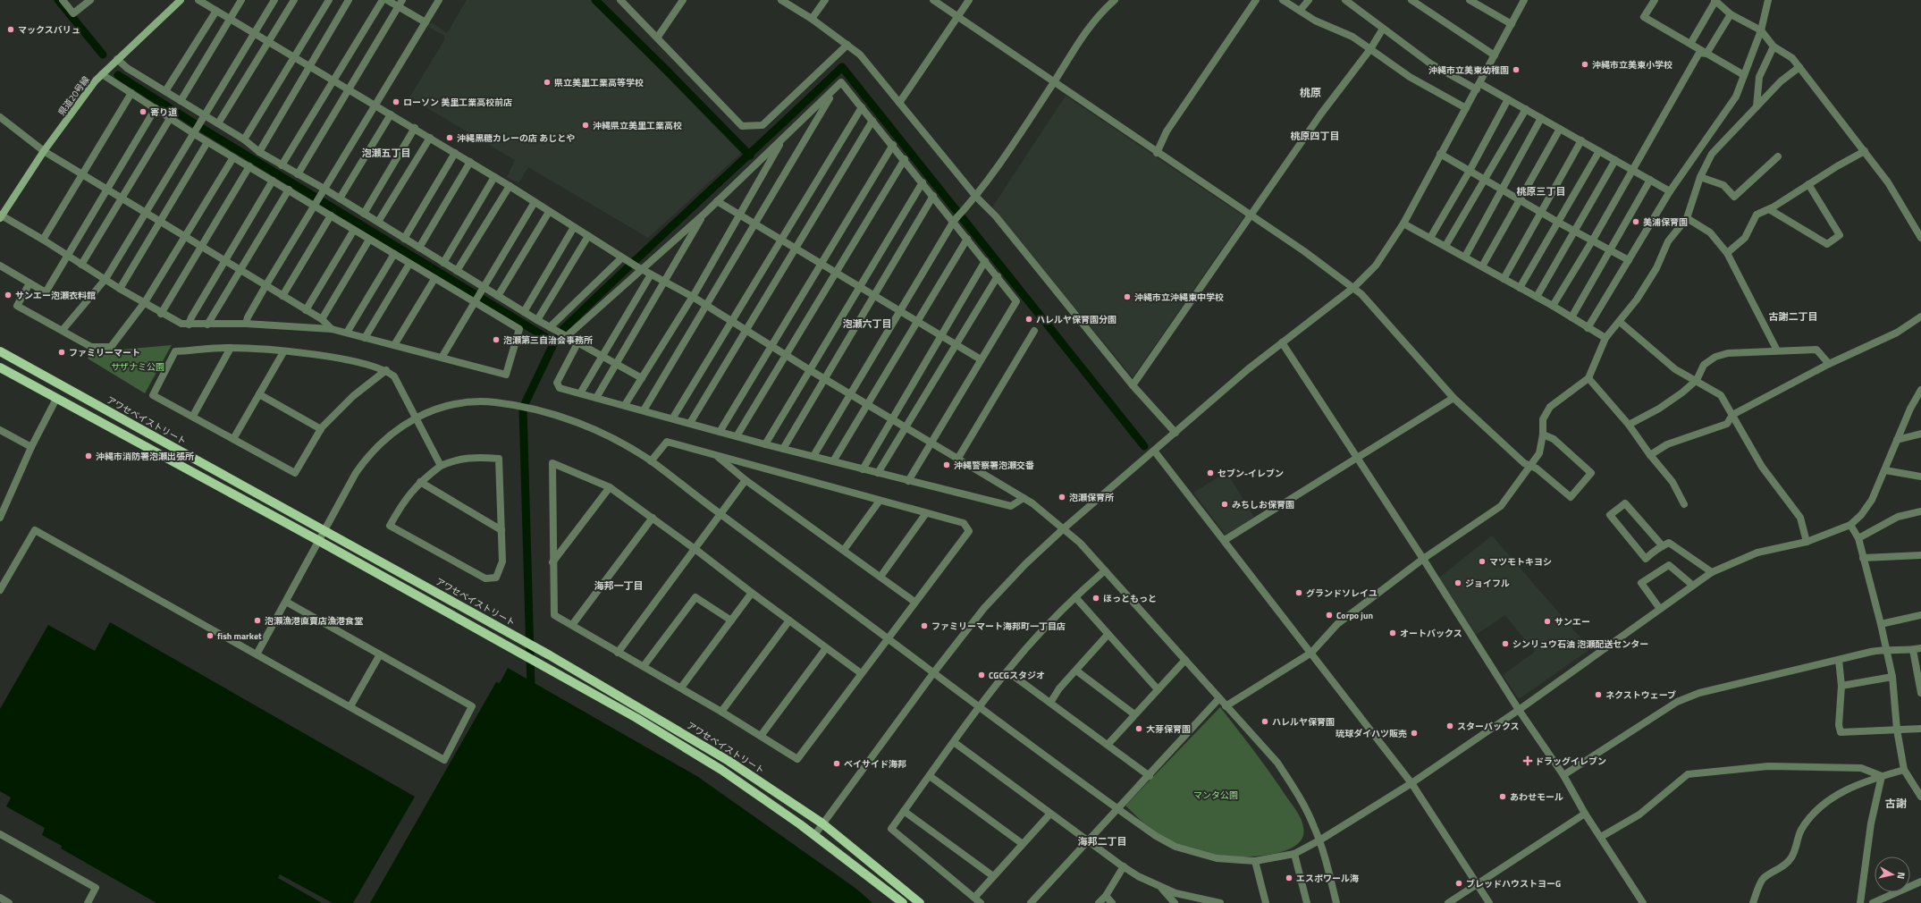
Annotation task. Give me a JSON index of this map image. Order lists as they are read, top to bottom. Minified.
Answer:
{"streets":{"main road":["県道20号線","アワセベイストリート"]},"districts":["桃原","桃原四丁目","泡瀬五丁目","桃原三丁目","古謝二丁目","泡瀬六丁目","海邦一丁目","古謝","海邦二丁目"],"parks":["サザナミ公園","マンタ公園"],"places":{"other":["マックスバリュ","沖縄市立美東小学校","沖縄市立美東幼稚園","県立美里工業高等学校","ローソン 美里工業高校前店","寄り道","沖縄県立美里工業高校","沖縄黒糖カレーの店 あじとや","美浦保育園","サンエー泡瀬衣料館","沖縄市立沖縄東中学校","ハレルヤ保育園分園","泡瀬第三自治会事務所","ファミリーマート","沖縄市消防署泡瀬出張所","沖縄警察署泡瀬交番","セブン-イレブン","泡瀬保育所","みちしお保育園","マツモトキヨシ","ジョイフル","グランドソレイユ","ほっともっと","Corpo jun","泡瀨漁港直賣店漁港食堂","サンエー","ファミリーマート海邦町一丁目店","オートバックス","fish market","シンリュウ石油 泡瀬配送センター","CGCGスタジオ","ネクストウェーブ","ハレルヤ保育園","スターバックス","大芽保育園","琉球ダイハツ販売","ベイサイド海邦","あわせモール","エスポワール海","ブレッドハウストヨーG"],"health":["ドラッグイレブン"]},"north":"right"}
